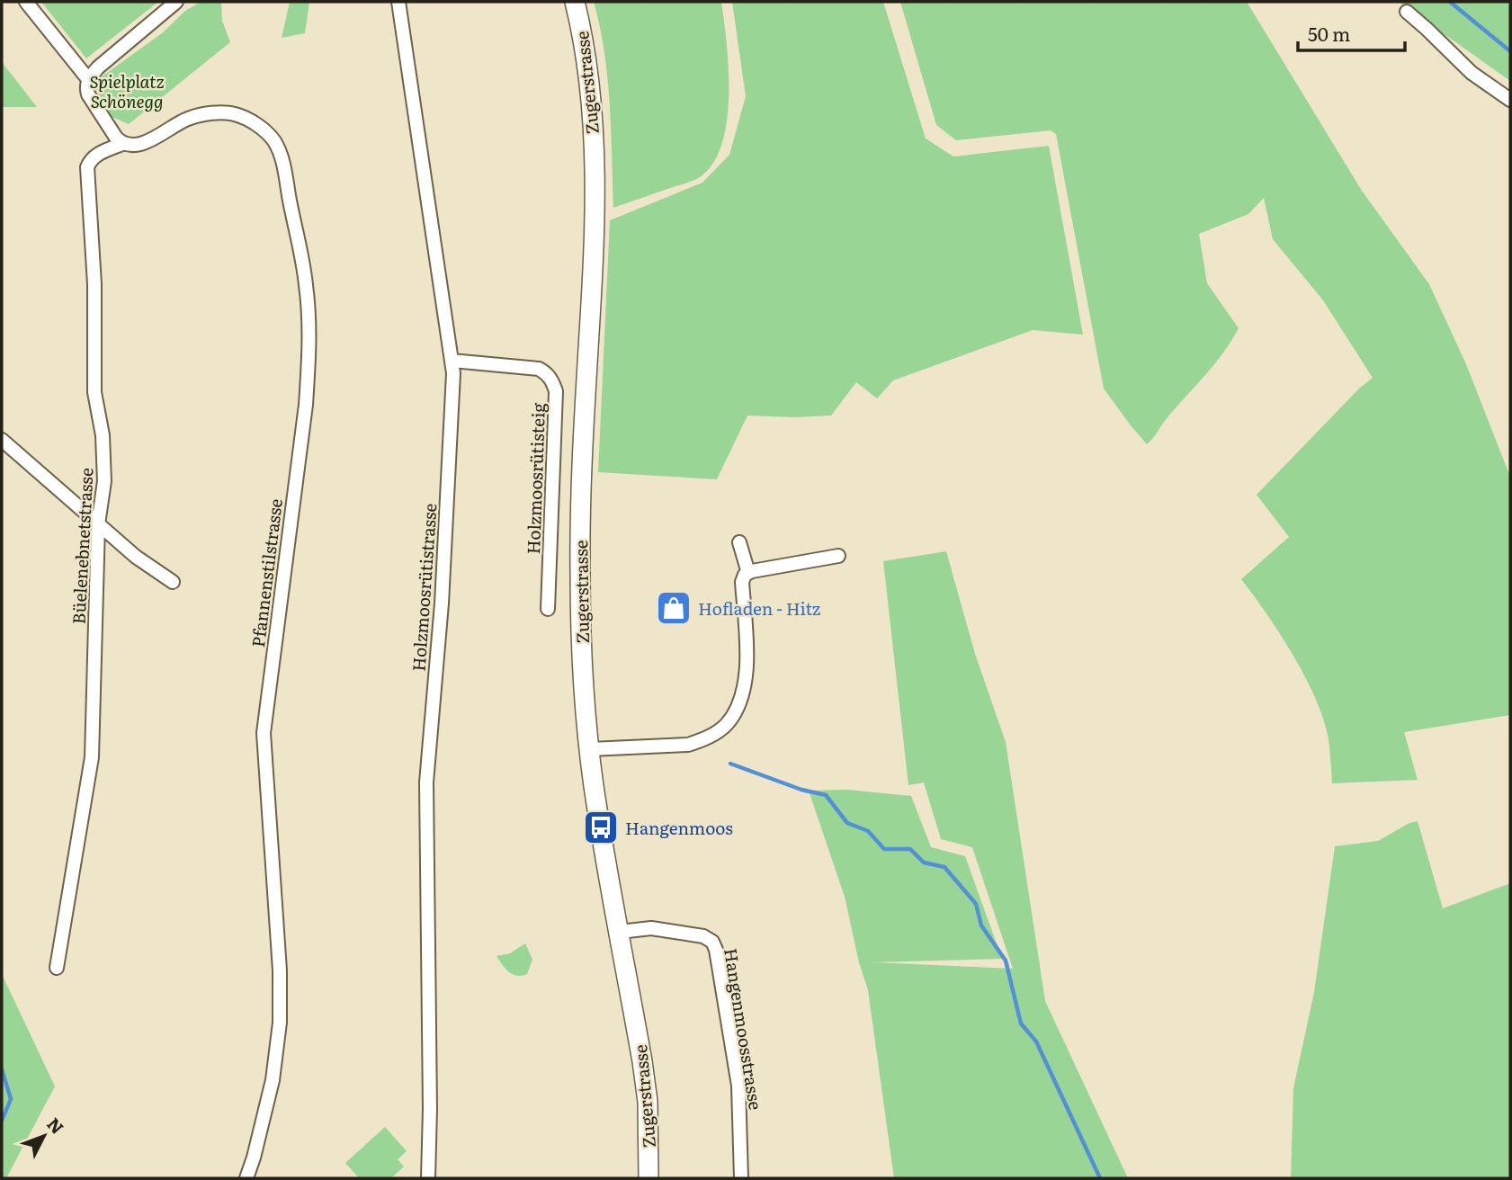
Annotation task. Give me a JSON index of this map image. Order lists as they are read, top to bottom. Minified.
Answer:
{"streets":{"main road":["Zugerstrasse"],"street":["Holzmoosrütisteig","Büelenebnetstrasse","Pfannenstilstrasse","Holzmoosrütistrasse","Hangenmoosstrasse"]},"crossings":[["Zugerstrasse","Hangenmoosstrasse"],["Holzmoosrütisteig","Holzmoosrütistrasse"],["Büelenebnetstrasse","Pfannenstilstrasse"]],"parks":["Spielplatz Schönegg"],"places":{"shop":["Hofladen - Hitz"],"bus stop":["Hangenmoos"]},"scale_bar":"50 m","north":"top right"}
